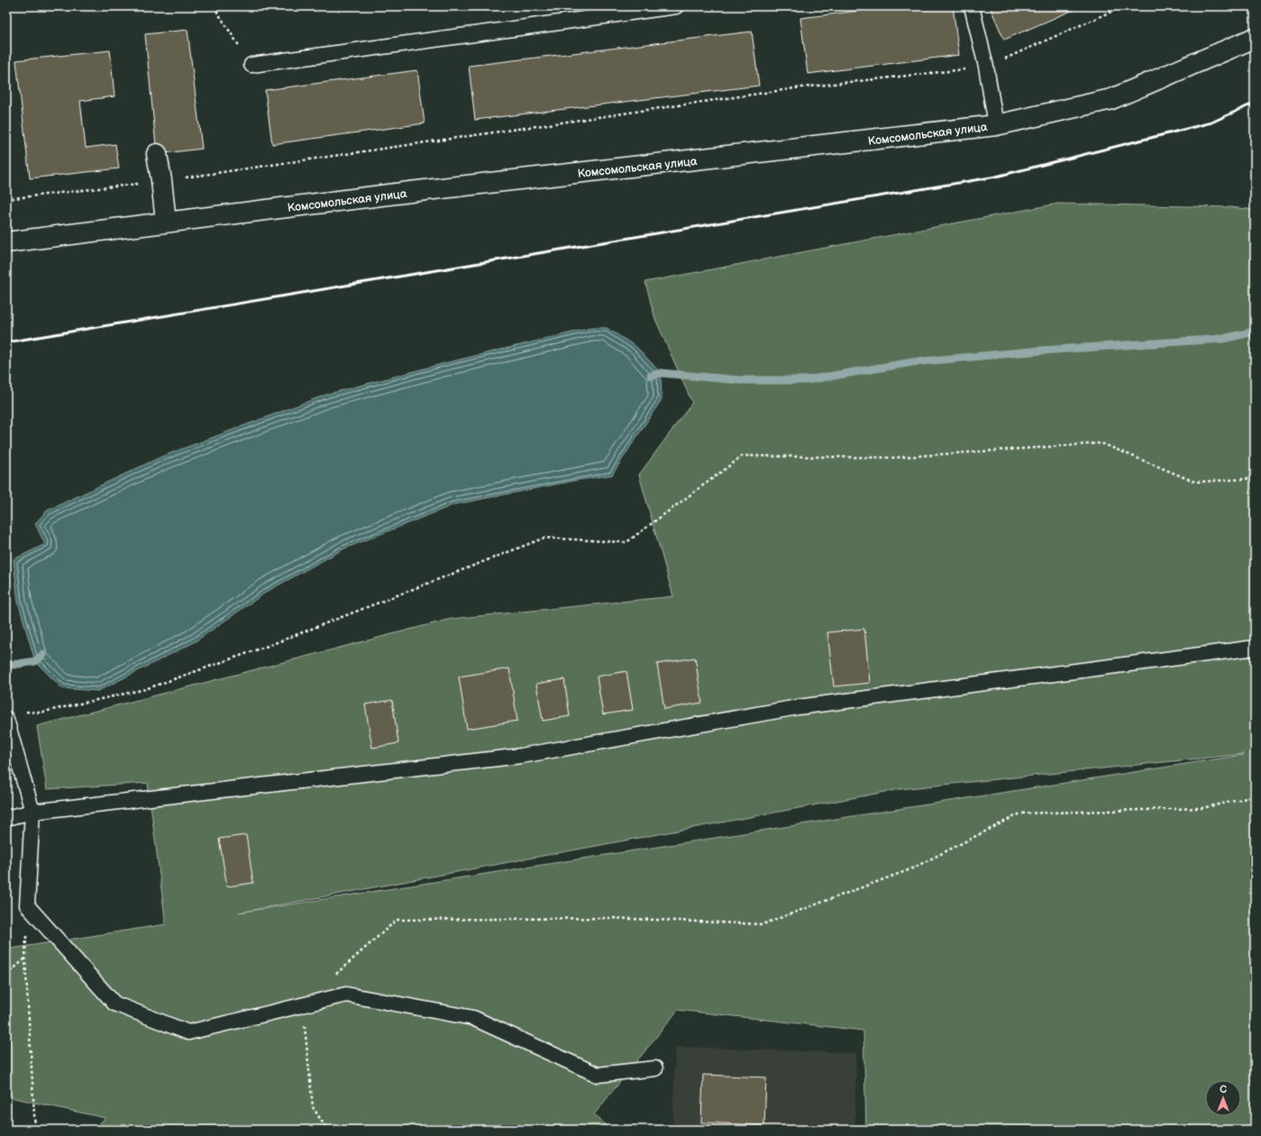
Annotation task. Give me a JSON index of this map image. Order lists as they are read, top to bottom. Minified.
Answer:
{"streets":{"street":["Комсомольская улица"]},"north":"top"}
